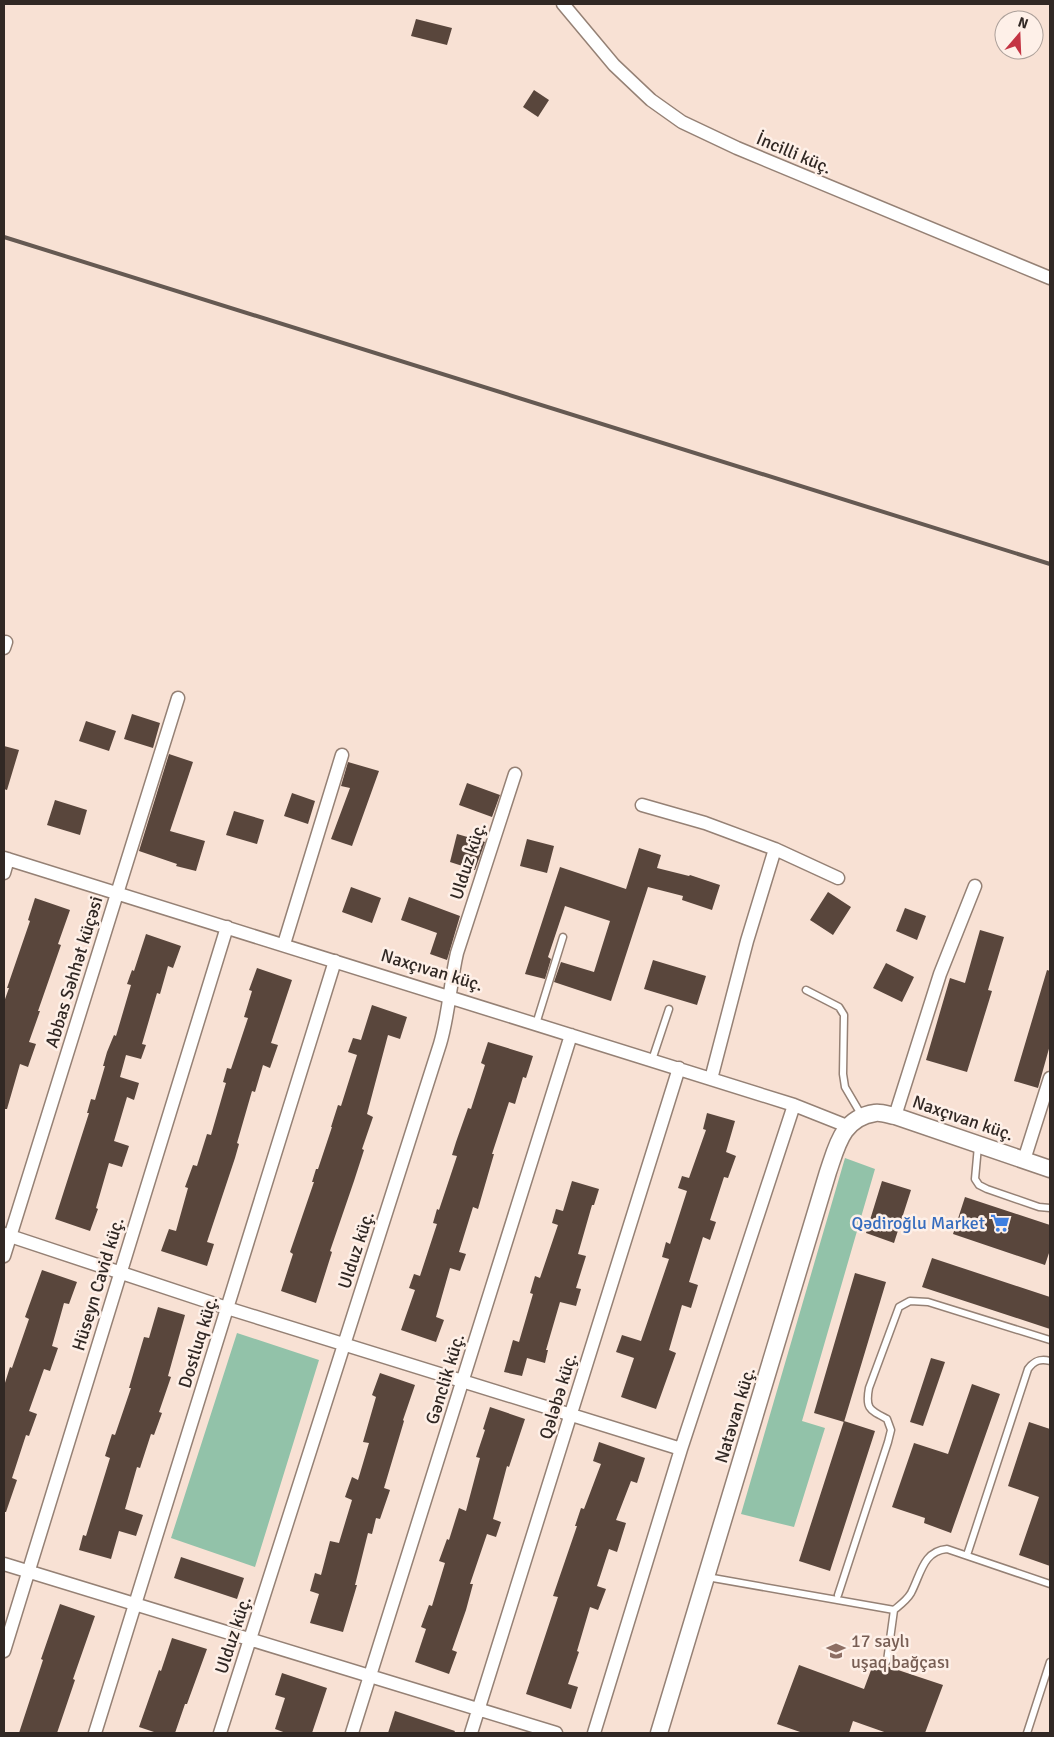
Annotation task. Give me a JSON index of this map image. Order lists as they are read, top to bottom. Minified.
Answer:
{"streets":{"street":["İncilli küç.","Ulduz küç.","Naxçıvan küç.","Abbas Səhhət küçəsi","Hüseyn Cavid küç.","Dostluq küç.","Gənclik küç.","Qələbə küç.","Natəvan küç."]},"crossings":[["Ulduz küç.","Naxçıvan küç."],["Naxçıvan küç.","Abbas Səhhət küçəsi"],["Naxçıvan küç.","Hüseyn Cavid küç."],["Naxçıvan küç.","Dostluq küç."],["Naxçıvan küç.","Gənclik küç."],["Naxçıvan küç.","Qələbə küç."],["Naxçıvan küç.","Natəvan küç."]],"places":{"supermarket":["Qədiroğlu Market"],"school or university":["17 saylı uşaq bağçası"]},"north":"top"}
